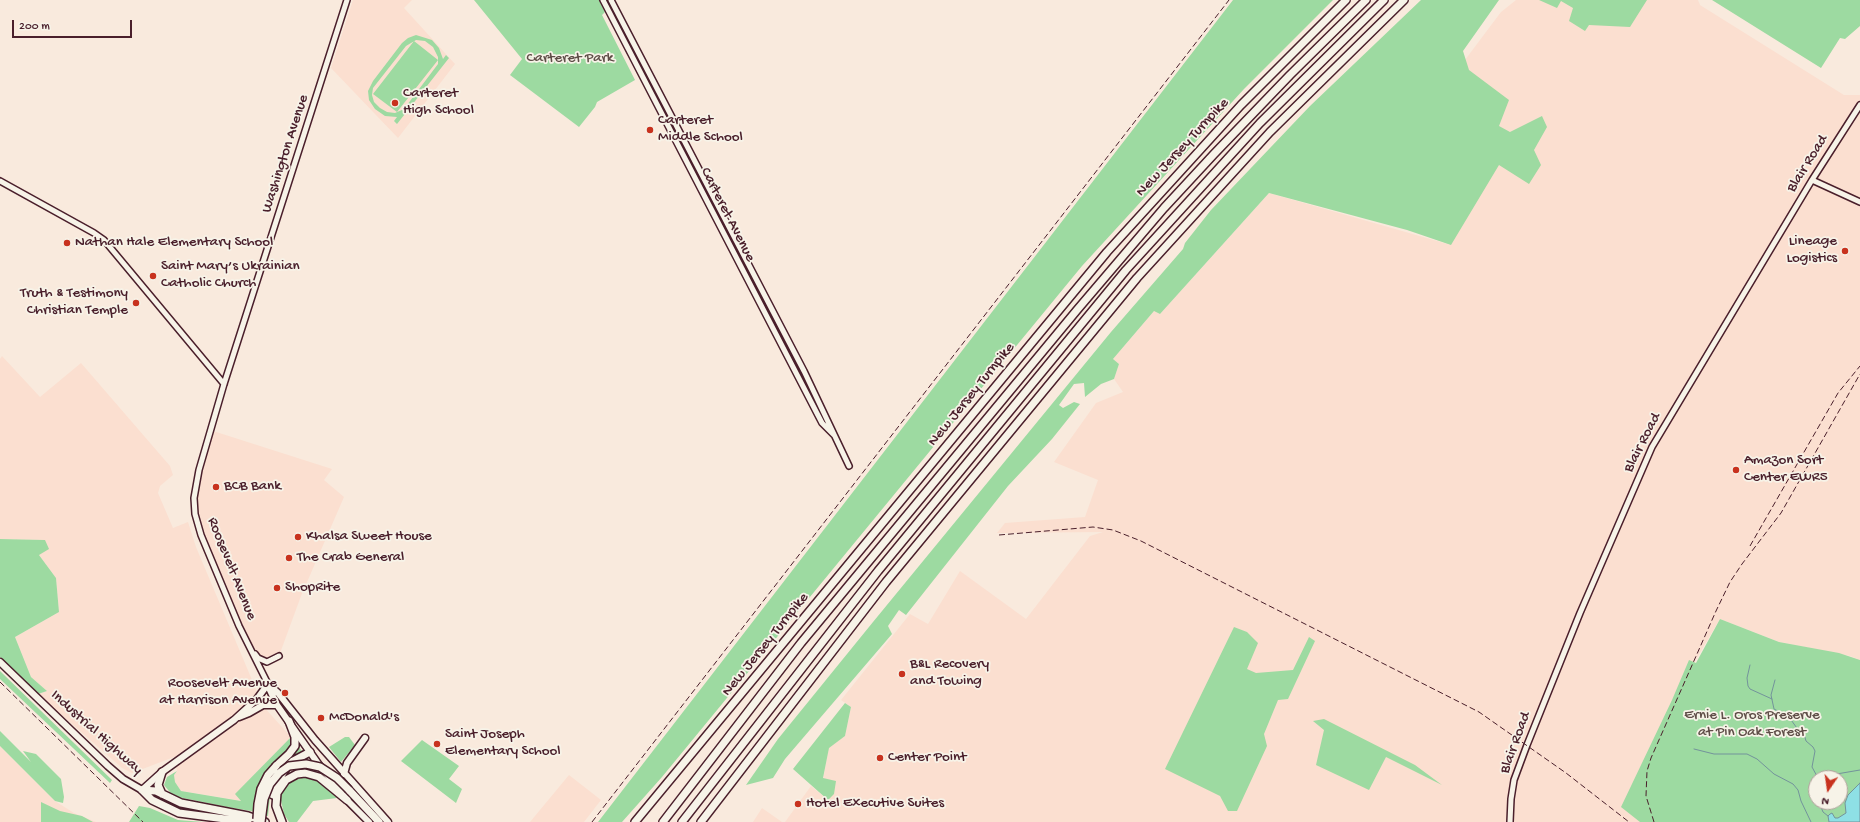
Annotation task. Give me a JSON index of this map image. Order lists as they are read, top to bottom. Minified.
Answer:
{"streets":{"highway":["New Jersey Turnpike"],"main road":["Roosevelt Avenue","Industrial Highway"],"street":["Washington Avenue","Blair Road","Carteret Avenue"]},"crossings":[["Washington Avenue","Roosevelt Avenue"],["Roosevelt Avenue","Industrial Highway"]],"parks":["Carteret Park","Ernie L. Oros Preserve at Pin Oak Forest"],"places":["Carteret High School","Carteret Middle School","Nathan Hale Elementary School","Lineage Logistics","Saint Mary’s Ukrainian Catholic Church","Truth & Testimony Christian Temple","Amazon Sort Center EWR5","BCB Bank","Khalsa Sweet House","The Crab General","ShopRite","B&L Recovery and Towing","Roosevelt Avenue at Harrison Avenue","McDonald's","Saint Joseph Elementary School","Center Point","Hotel Executive Suites"],"scale_bar":"200 m","north":"bottom"}
